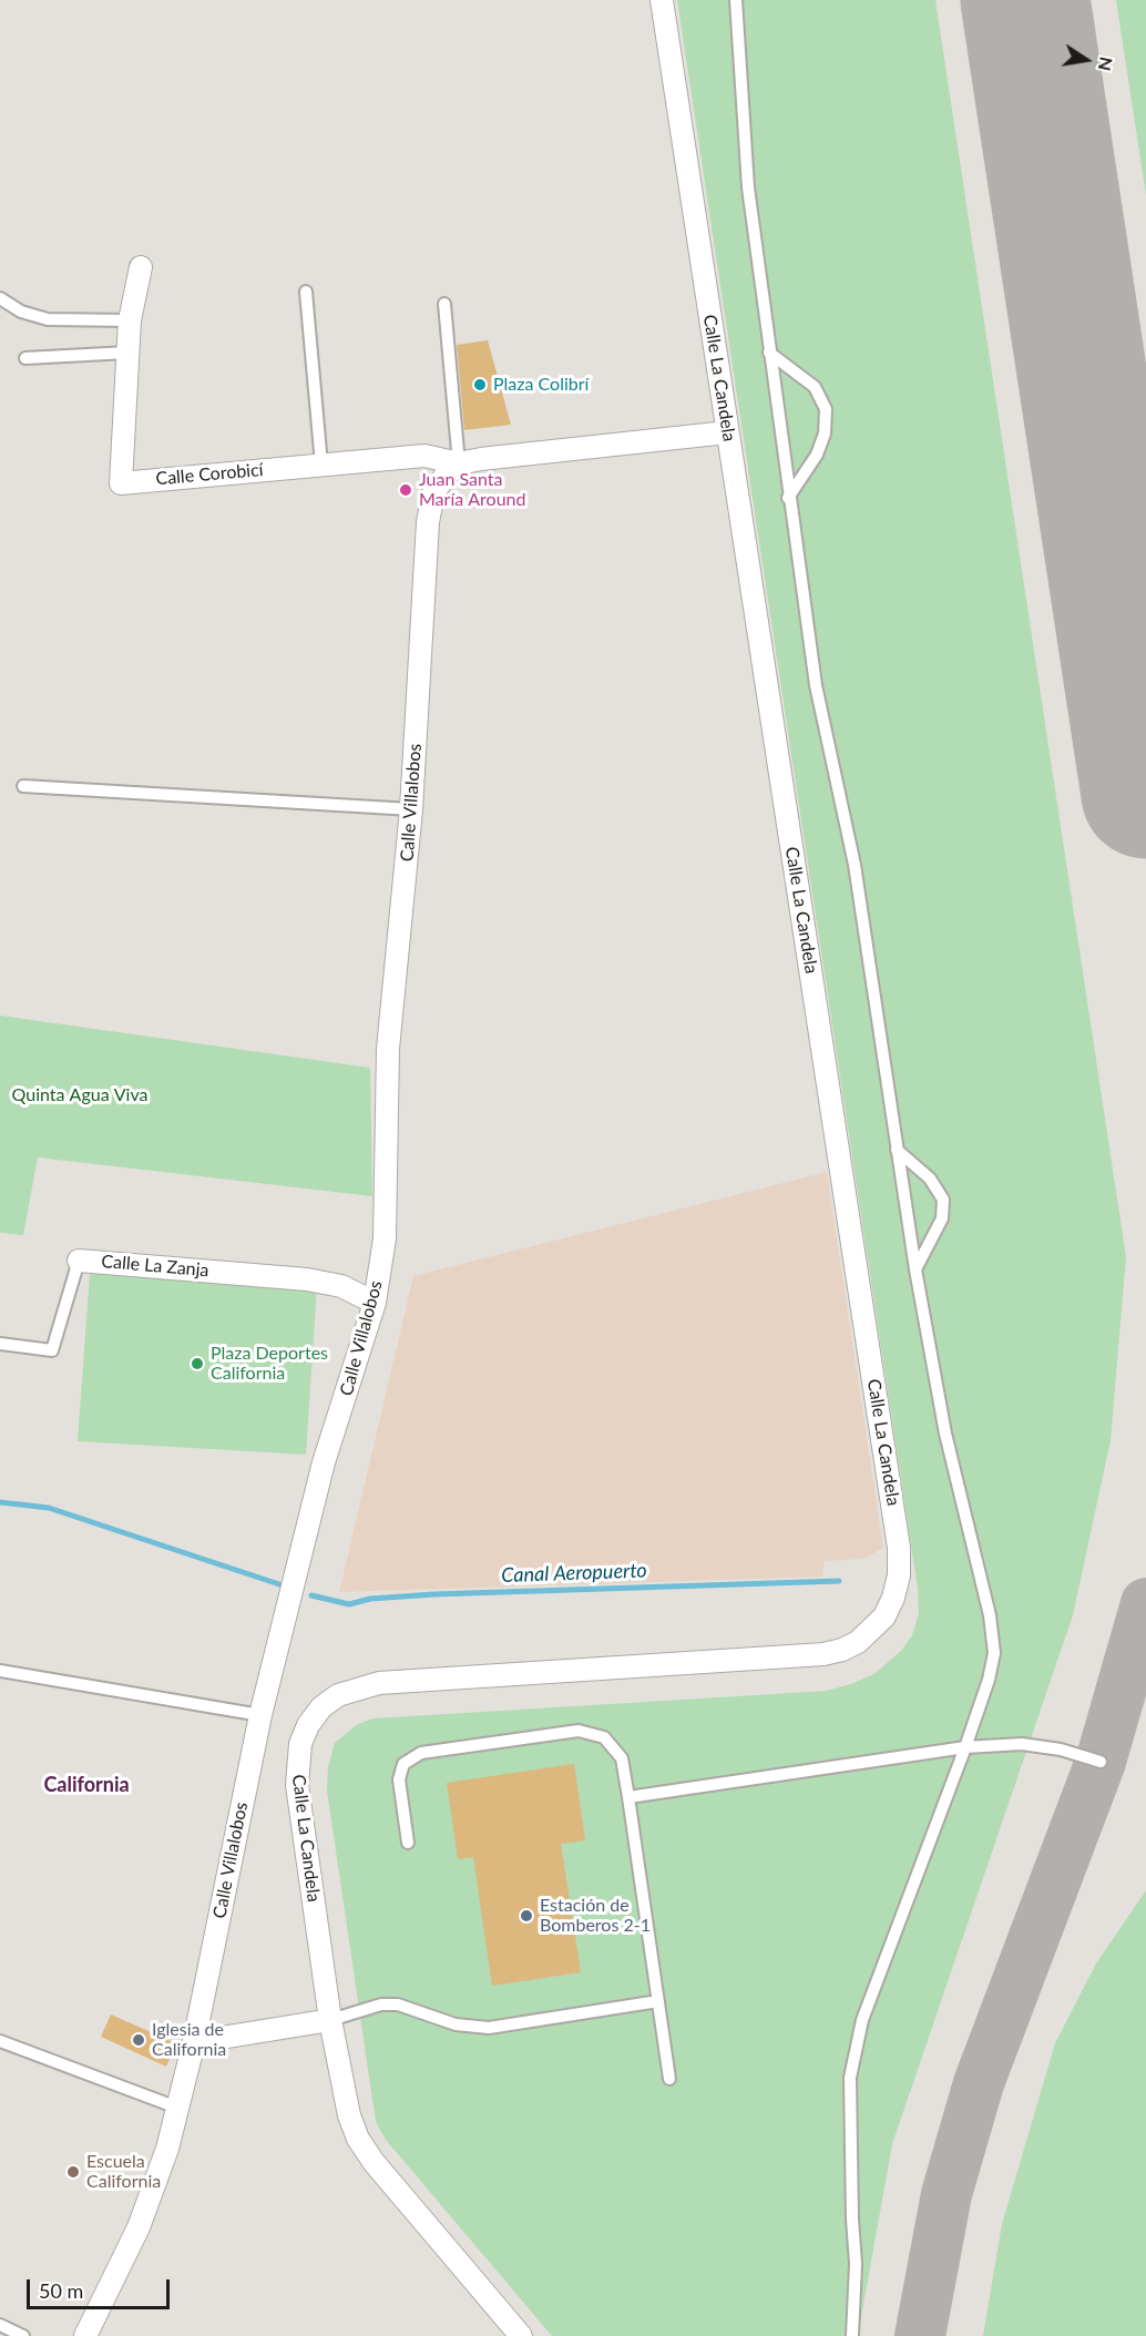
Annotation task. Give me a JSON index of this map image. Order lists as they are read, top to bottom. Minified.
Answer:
{"streets":{"street":["Calle La Candela","Calle Corobicí","Calle Villalobos","Calle La Zanja"]},"crossings":[["Calle Corobicí","Calle Villalobos"],["Calle Villalobos","Calle La Zanja"]],"districts":["California"],"water":["Canal Aeropuerto"],"parks":["Quinta Agua Viva"],"places":["Plaza Colibrí","Juan Santa María Around","Plaza Deportes California","Estación de Bomberos 2-1","Iglesia de California","Escuela California"],"scale_bar":"50 m","north":"right"}
